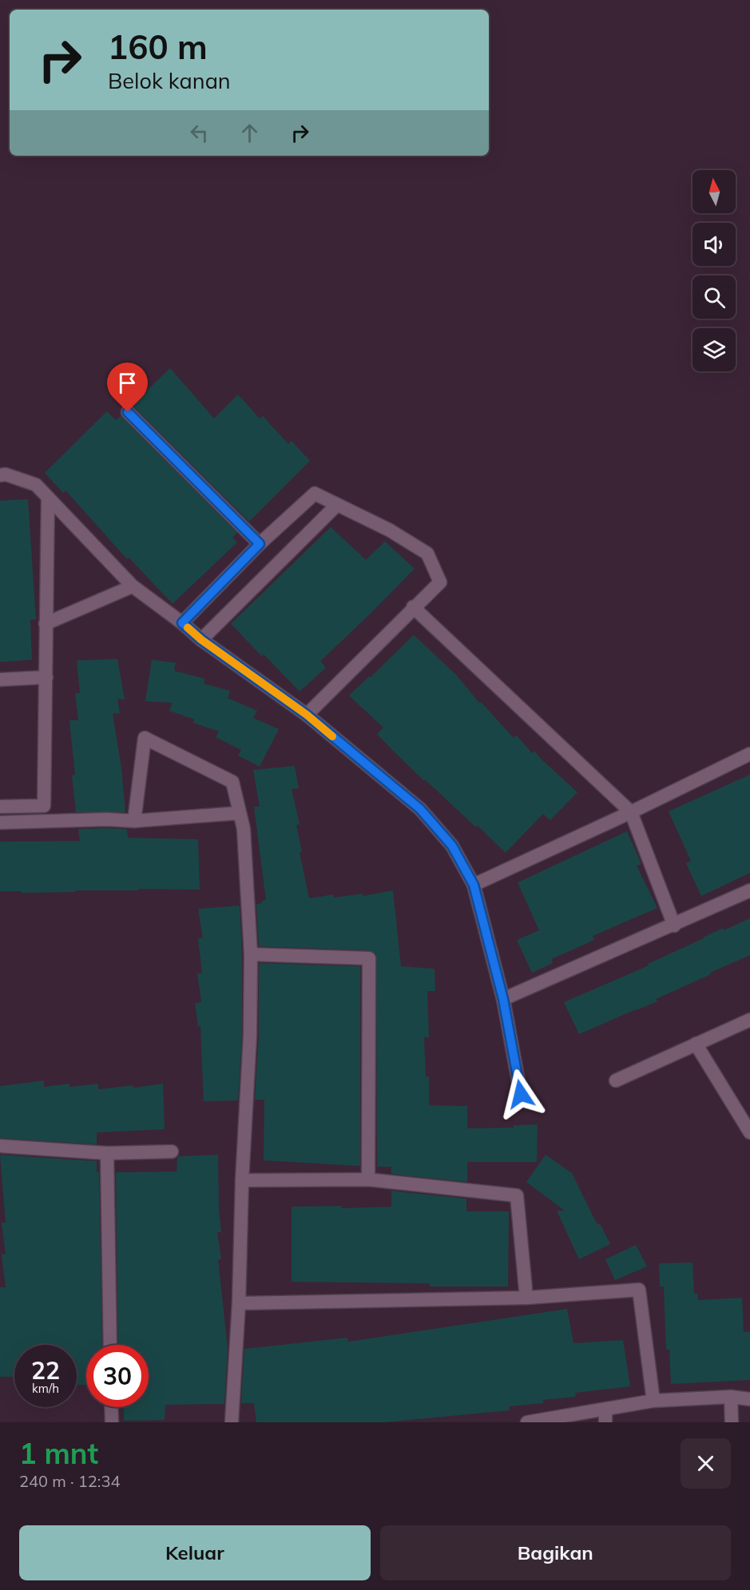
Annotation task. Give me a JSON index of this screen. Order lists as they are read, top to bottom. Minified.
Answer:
{"north":"top","page":{"turn":["160 m","Belok kanan"],"speed":"22 km/h","limit":"30","heading":["1 mnt","240 m · 12:34"],"buttons":["Keluar","Bagikan"]}}
